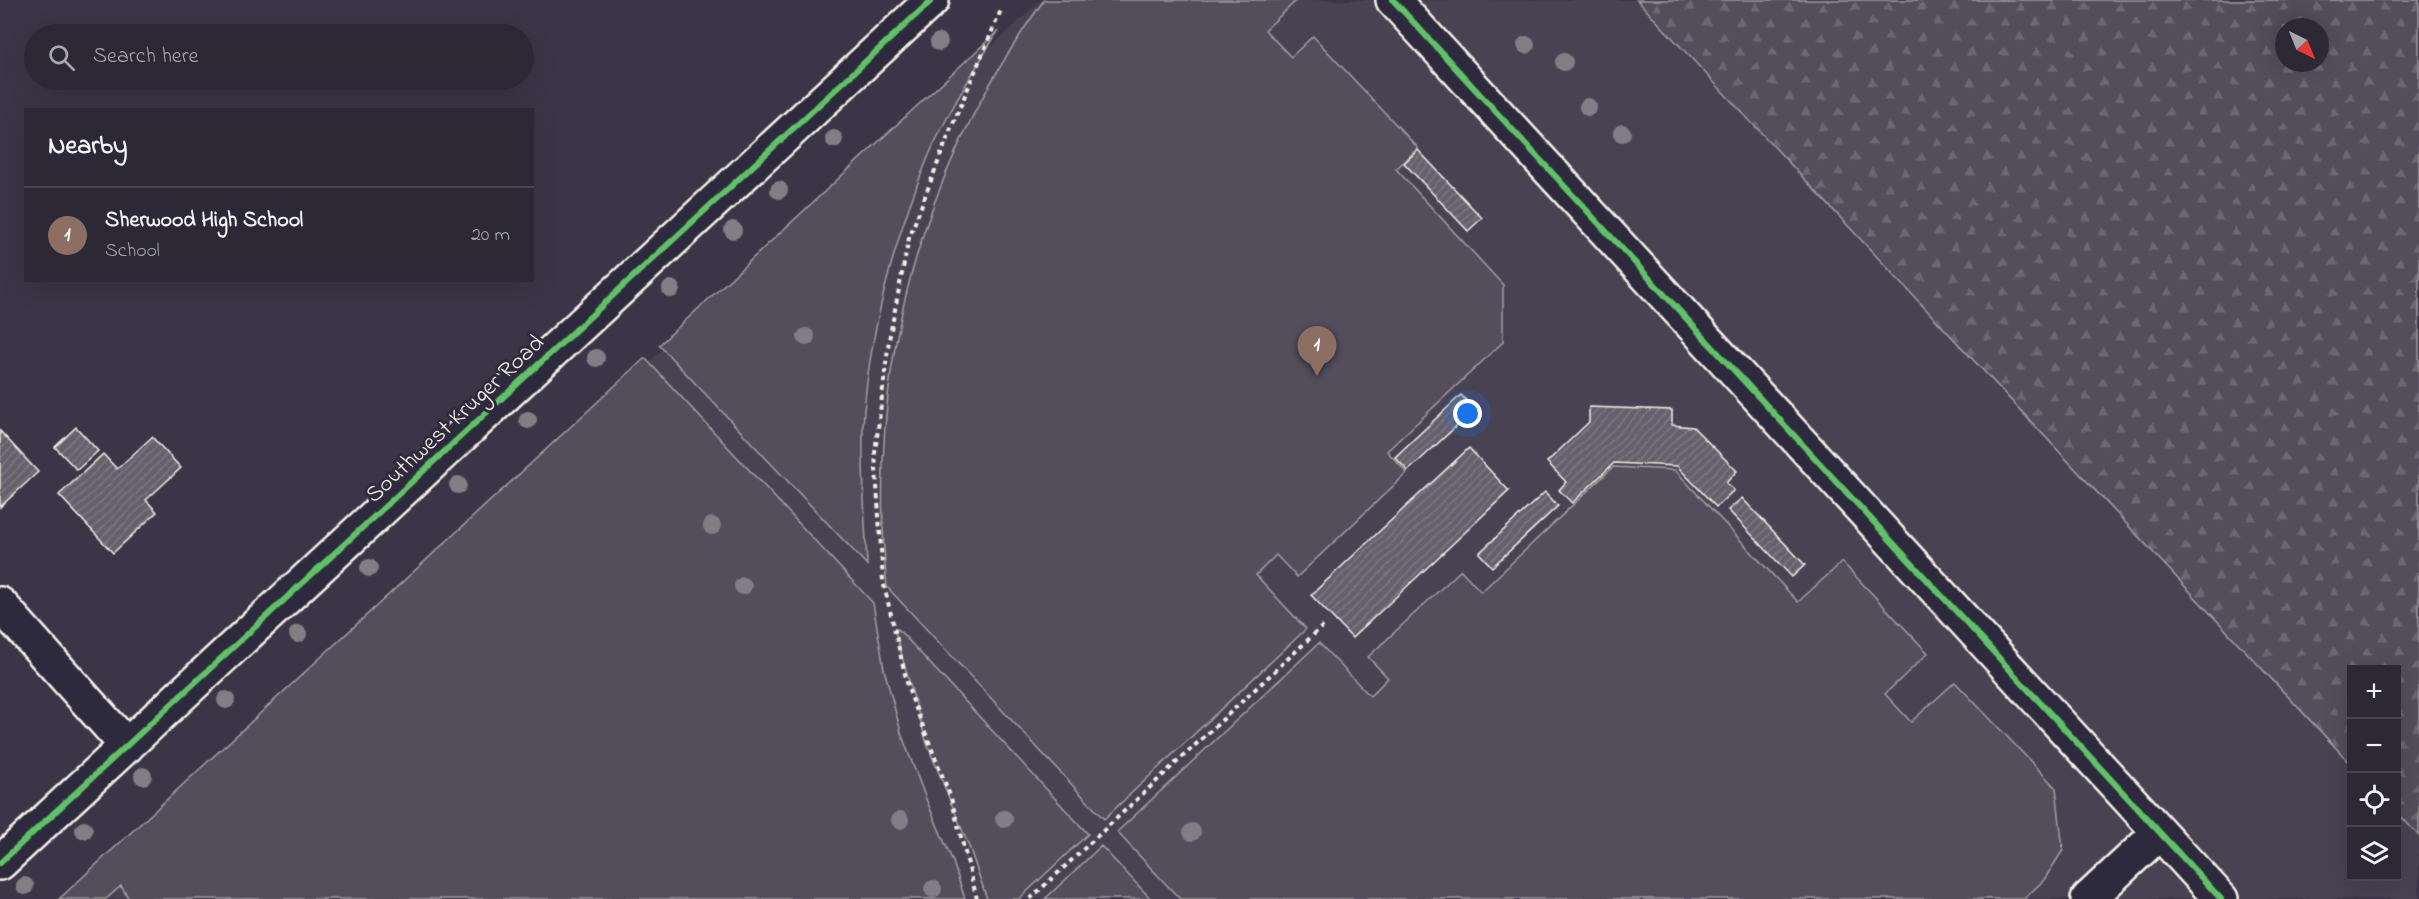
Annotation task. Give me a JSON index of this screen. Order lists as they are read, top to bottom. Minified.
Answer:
{"streets":{"street":["Southwest Kruger Road"]},"north":"bottom right","page":{"search":"Search here","heading":"Nearby","list":[{"mark":"1","name":"Sherwood High School","note":"School","value":"20 m"}],"pins":"1","map_buttons":["+","−"]}}
